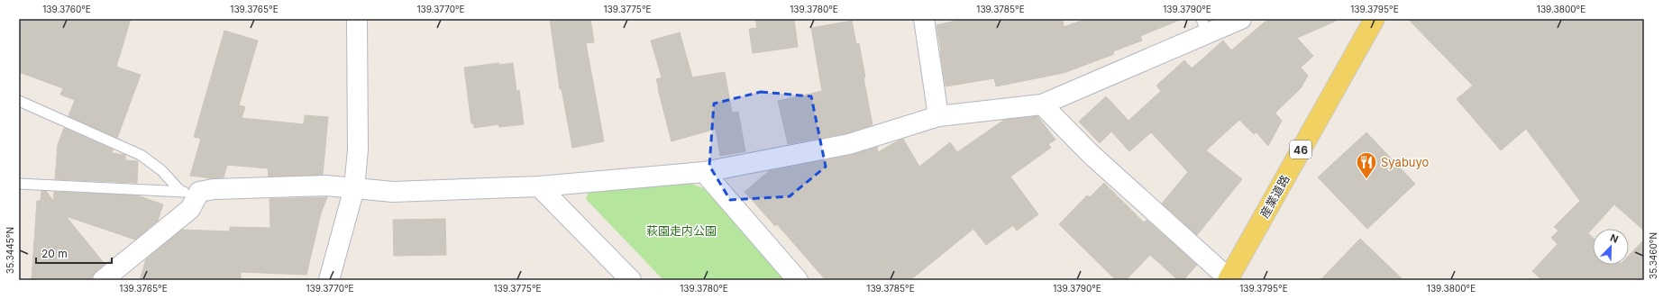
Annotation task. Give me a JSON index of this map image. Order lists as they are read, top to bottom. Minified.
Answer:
{"streets":{"main road":["46","産業道路"]},"parks":["萩園走内公園"],"places":{"restaurant":["Syabuyo"]},"scale_bar":"20 m","north":"top right","coordinates":["139.3760°E","139.3765°E","139.3770°E","139.3775°E","139.3780°E","139.3785°E","139.3790°E","139.3795°E","139.3800°E","35.3445°N","35.3460°N"]}
